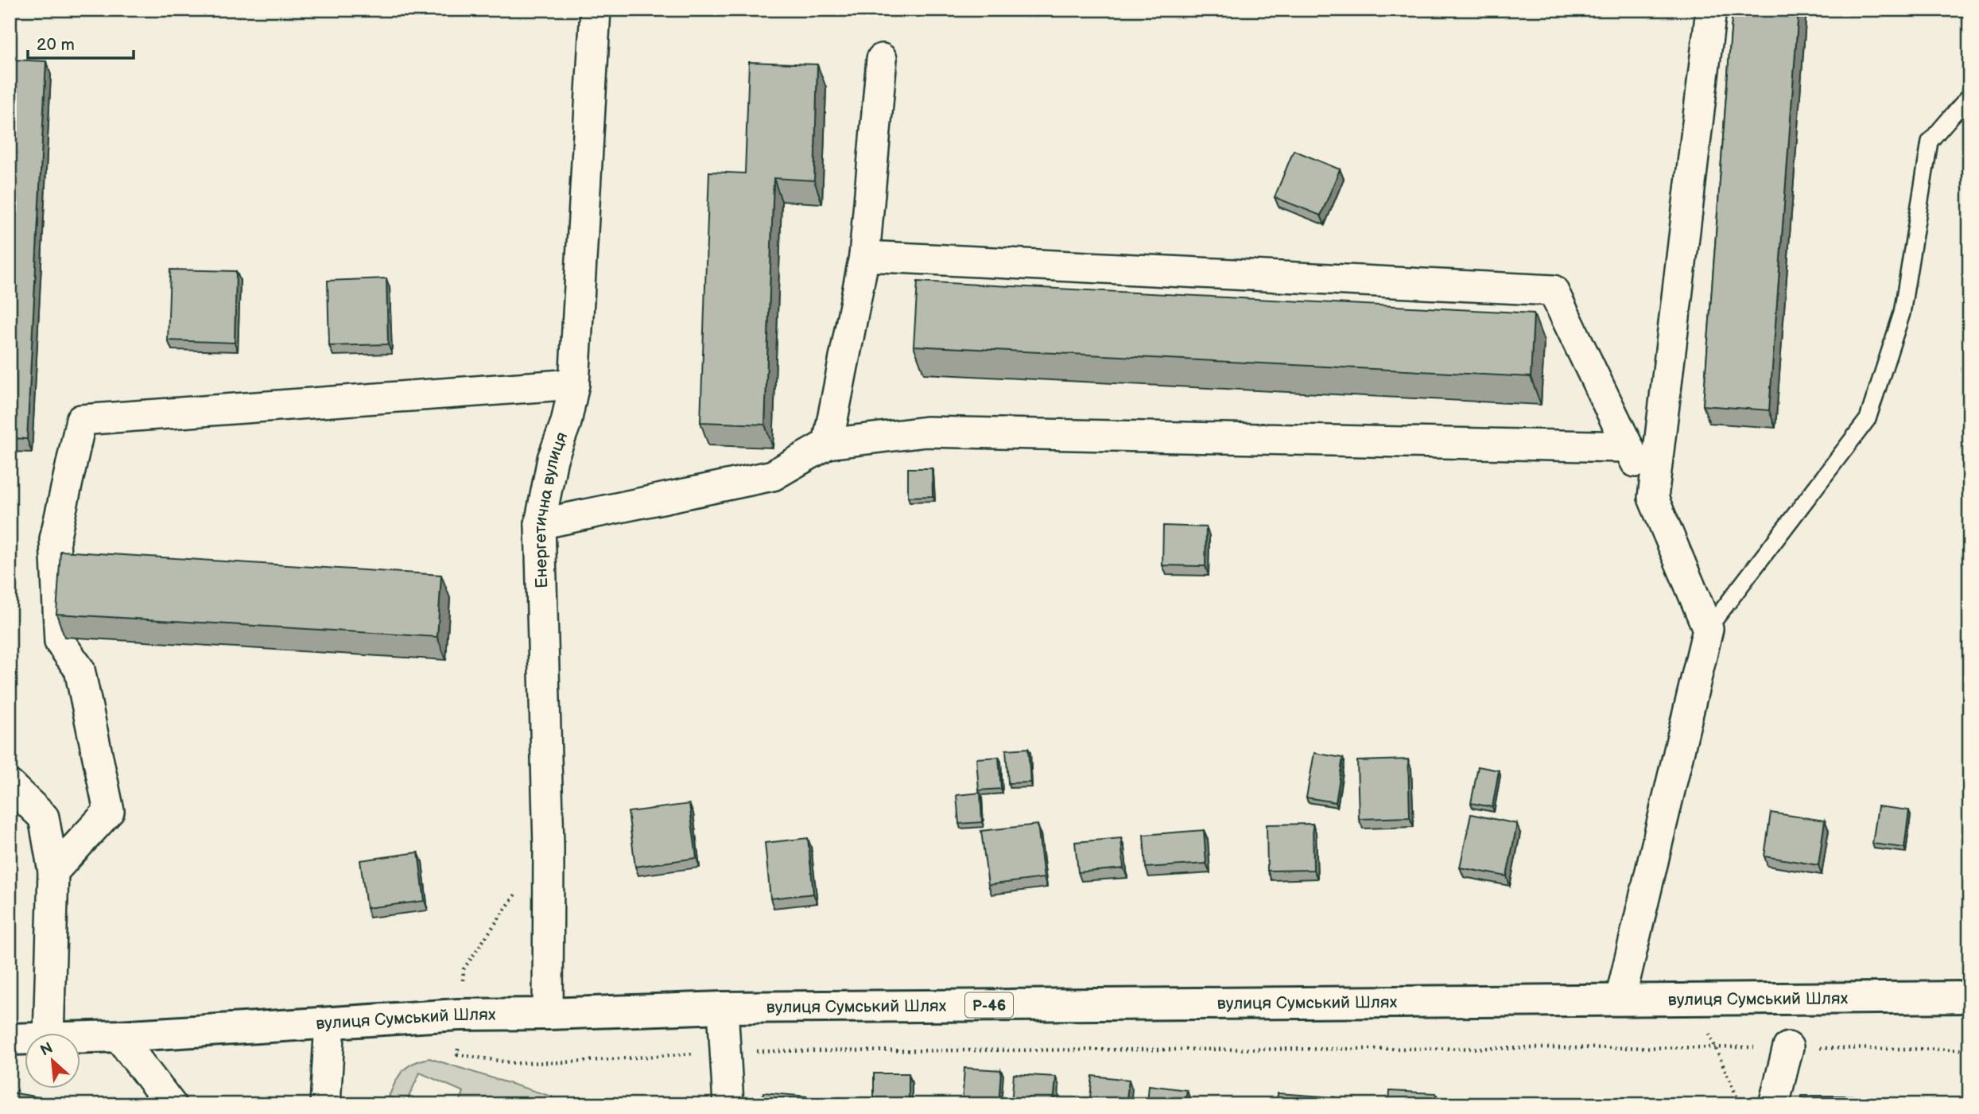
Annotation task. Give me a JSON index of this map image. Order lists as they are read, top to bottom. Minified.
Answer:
{"streets":{"main road":["вулиця Сумський Шлях","Р-46"],"street":["Енергетична вулиця"]},"crossings":[["Енергетична вулиця","вулиця Сумський Шлях"]],"scale_bar":"20 m","north":"top left"}
